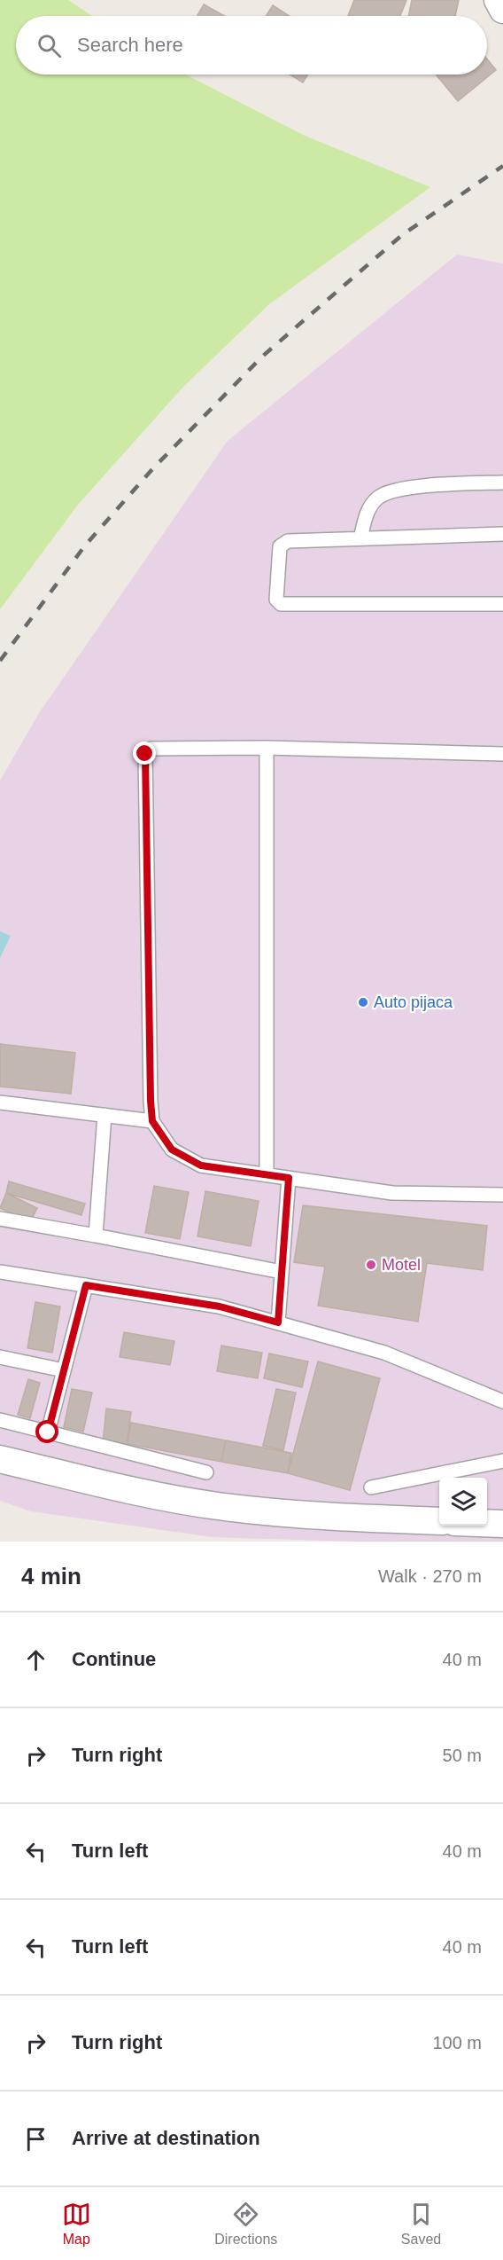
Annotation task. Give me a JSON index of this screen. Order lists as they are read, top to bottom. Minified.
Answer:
{"places":["Auto pijaca","Motel"],"page":{"search":"Search here","heading":["4 min","Walk · 270 m"],"list":[["Continue","40 m"],["Turn right","50 m"],["Turn left","40 m"],["Turn left","40 m"],["Turn right","100 m"],"Arrive at destination"],"nav":["Map","Directions","Saved"]}}
